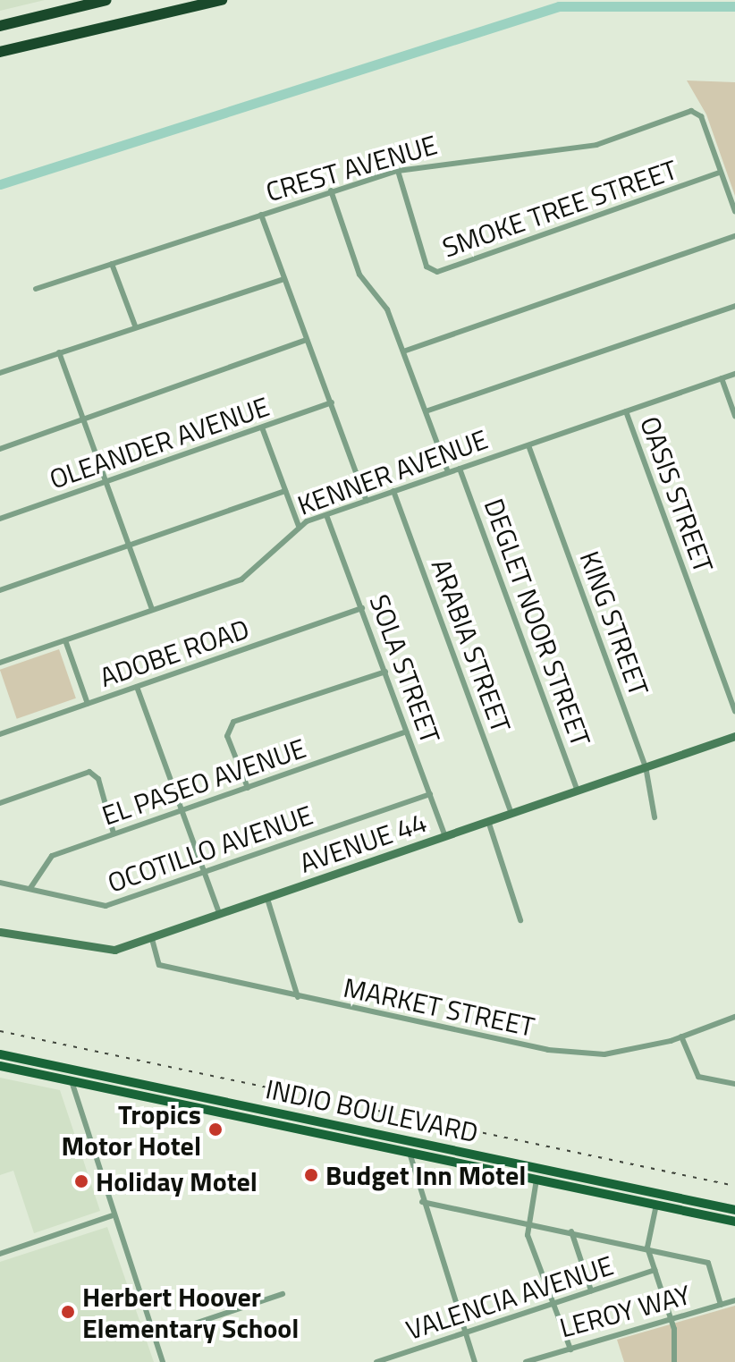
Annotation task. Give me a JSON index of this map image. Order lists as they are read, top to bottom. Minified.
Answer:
{"streets":{"main road":["INDIO BOULEVARD"],"street":["CREST AVENUE","SMOKE TREE STREET","OLEANDER AVENUE","KENNER AVENUE","OASIS STREET","DEGLET NOOR STREET","KING STREET","ARABIA STREET","ADOBE ROAD","SOLA STREET","EL PASEO AVENUE","AVENUE 44","OCOTILLO AVENUE","MARKET STREET","VALENCIA AVENUE","LEROY WAY"]},"crossings":[["CREST AVENUE","SMOKE TREE STREET"],["KENNER AVENUE","OASIS STREET"],["KENNER AVENUE","DEGLET NOOR STREET"],["KENNER AVENUE","KING STREET"],["KENNER AVENUE","ARABIA STREET"],["KENNER AVENUE","SOLA STREET"],["DEGLET NOOR STREET","AVENUE 44"],["KING STREET","AVENUE 44"],["ARABIA STREET","AVENUE 44"],["ADOBE ROAD","SOLA STREET"],["SOLA STREET","EL PASEO AVENUE"],["SOLA STREET","AVENUE 44"],["SOLA STREET","OCOTILLO AVENUE"],["EL PASEO AVENUE","OCOTILLO AVENUE"],["AVENUE 44","MARKET STREET"]],"places":["Tropics Motor Hotel","Budget Inn Motel","Holiday Motel","Herbert Hoover Elementary School"]}
